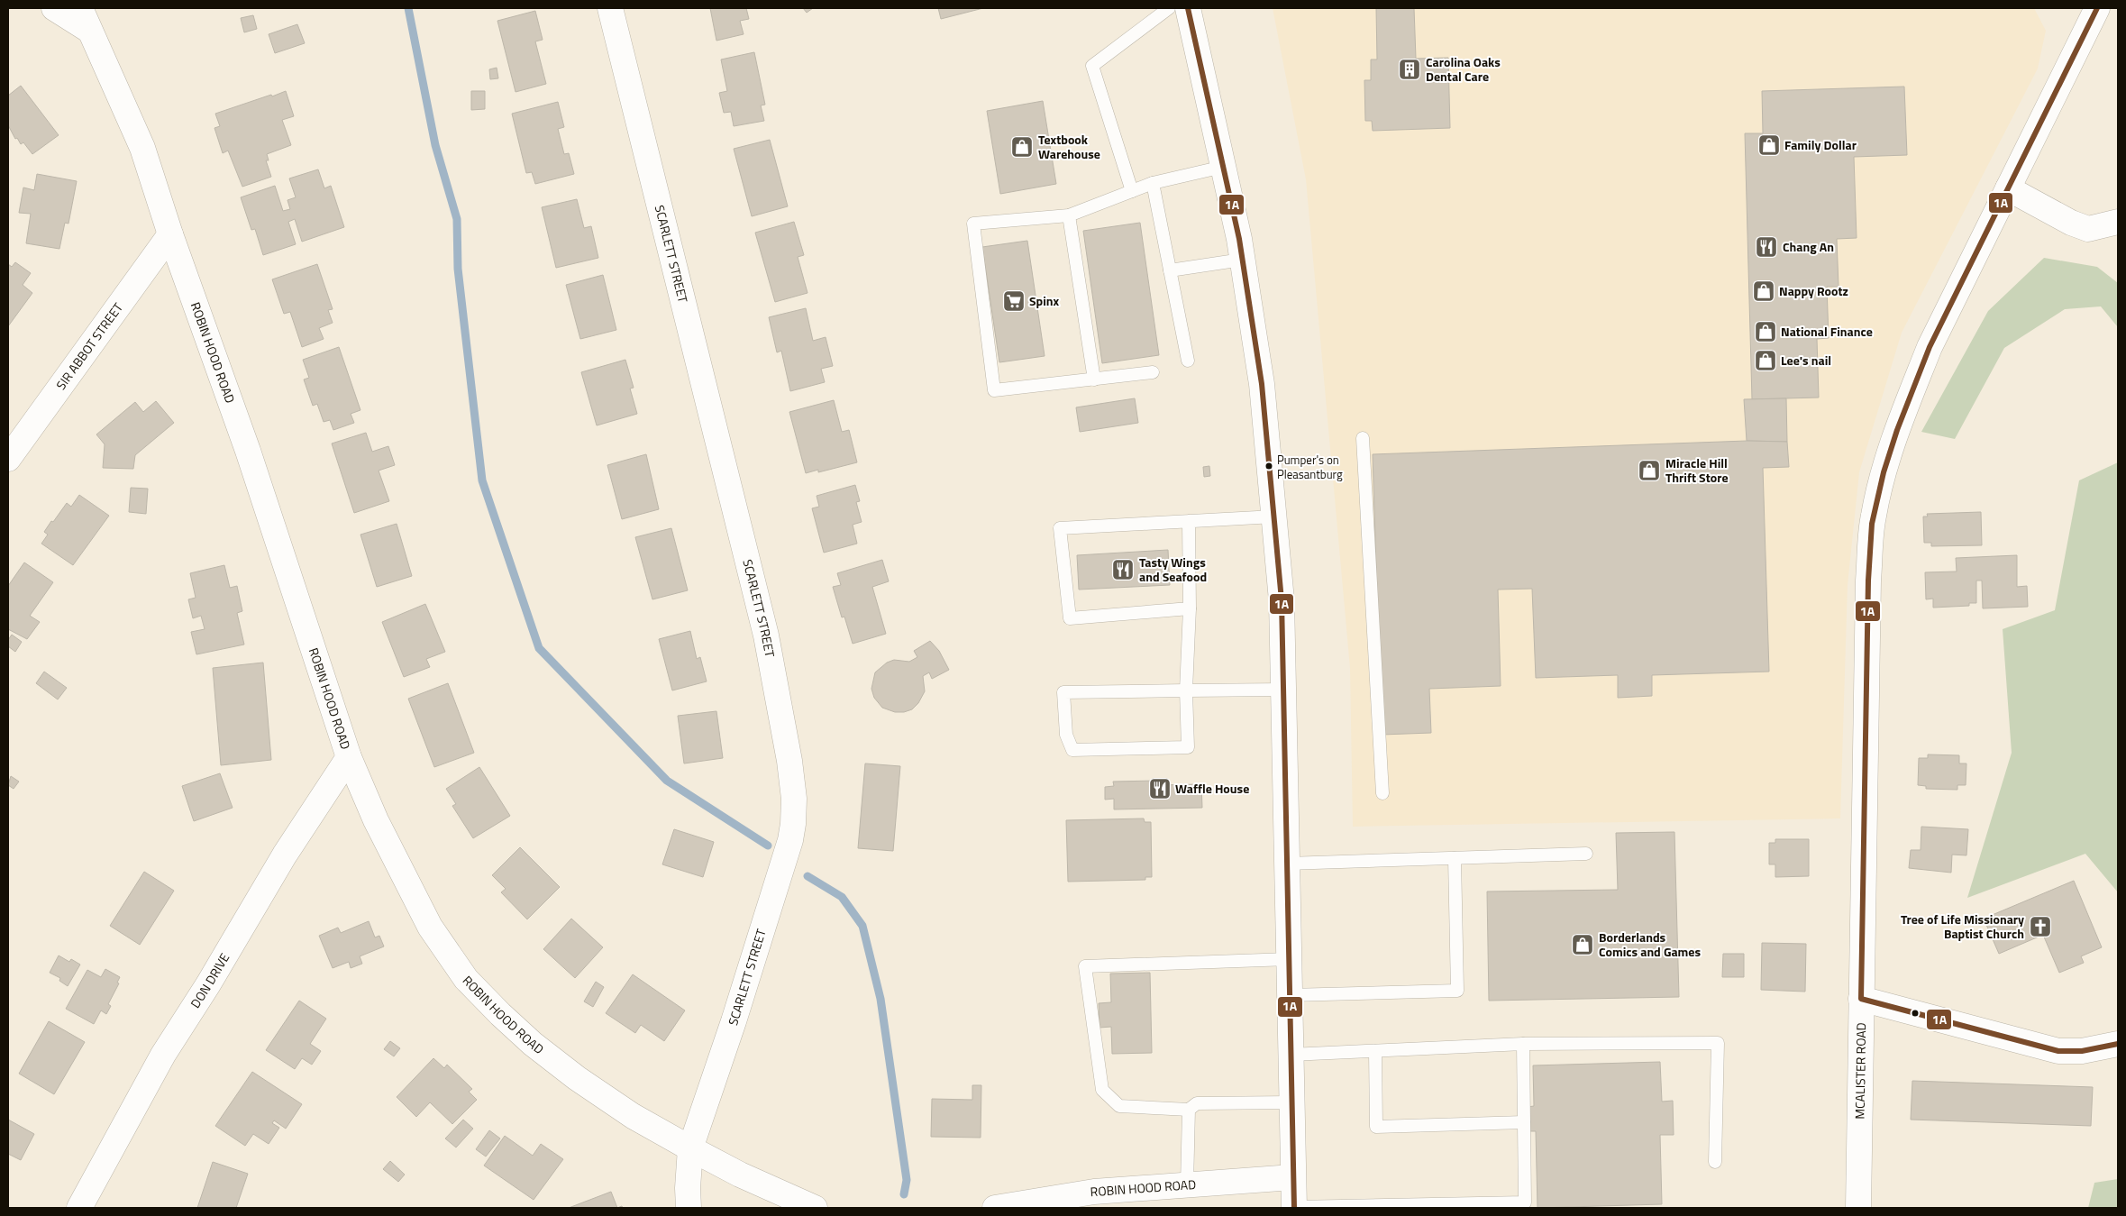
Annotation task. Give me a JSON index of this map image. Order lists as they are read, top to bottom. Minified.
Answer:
{"streets":{"street":["SCARLETT STREET","SIR ABBOT STREET","ROBIN HOOD ROAD","DON DRIVE","MCALISTER ROAD"]},"crossings":[["SCARLETT STREET","ROBIN HOOD ROAD"],["SIR ABBOT STREET","ROBIN HOOD ROAD"],["ROBIN HOOD ROAD","DON DRIVE"]],"places":{"building":["Carolina Oaks Dental Care"],"shop":["Family Dollar","Textbook Warehouse","Nappy Rootz","National Finance","Lee's nail","Miracle Hill Thrift Store","Borderlands Comics and Games"],"restaurant":["Chang An","Tasty Wings and Seafood","Waffle House"],"supermarket":["Spinx"],"other":["Pumper's on Pleasantburg"],"church":["Tree of Life Missionary Baptist Church"]},"lines":["transit line 1A"]}
